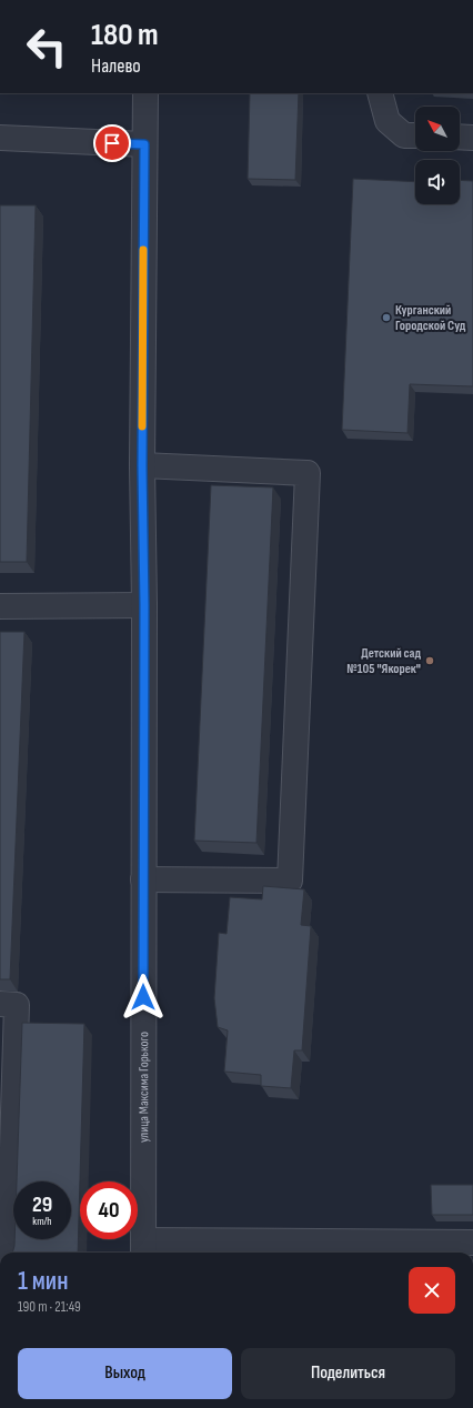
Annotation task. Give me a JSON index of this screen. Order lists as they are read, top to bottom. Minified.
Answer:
{"streets":{"street":["улица Максима Горького"]},"places":["Курганский Городской Суд","Детский сад №105 \"Якорек\""],"north":"top left","page":{"turn":["180 m","Налево"],"speed":"29 km/h","limit":"40","heading":["1 мин","190 m · 21:49"],"buttons":["Выход","Поделиться"]}}
